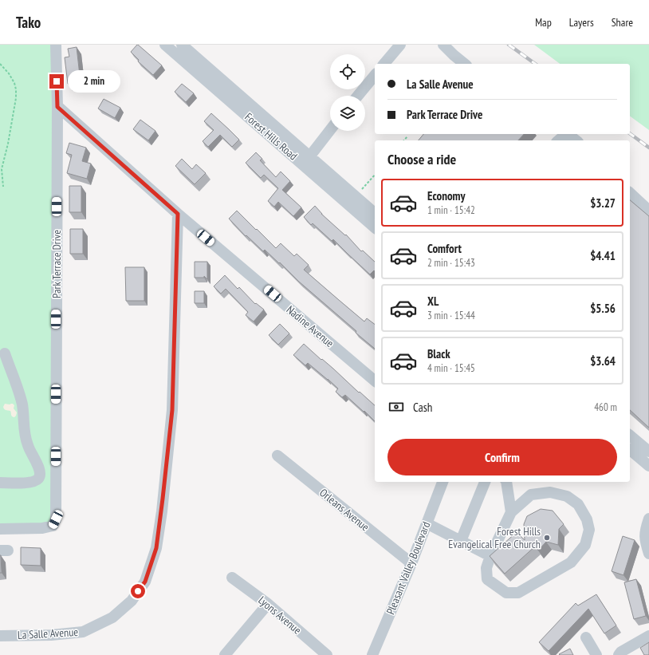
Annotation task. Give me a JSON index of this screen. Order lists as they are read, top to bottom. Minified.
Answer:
{"streets":{"street":["Forest Hills Road","Park Terrace Drive","Nadine Avenue","Orleans Avenue","Pleasant Valley Boulevard","Lyons Avenue","La Salle Avenue"]},"crossings":[["Park Terrace Drive","Nadine Avenue"],["Nadine Avenue","La Salle Avenue"],["Orleans Avenue","Pleasant Valley Boulevard"]],"places":["Forest Hills Evangelical Free Church"],"page":{"header":"Tako","nav":["Map","Layers","Share"],"banner":["La Salle Avenue","Park Terrace Drive"],"bubble":"2 min","heading":"Choose a ride","list":[{"name":"Economy","note":"1 min · 15:42","value":"$3.27"},{"name":"Comfort","note":"2 min · 15:43","value":"$4.41"},{"name":"XL","note":"3 min · 15:44","value":"$5.56"},{"name":"Black","note":"4 min · 15:45","value":"$3.64"}],"pay":["Cash","460 m"],"buttons":"Confirm"}}
